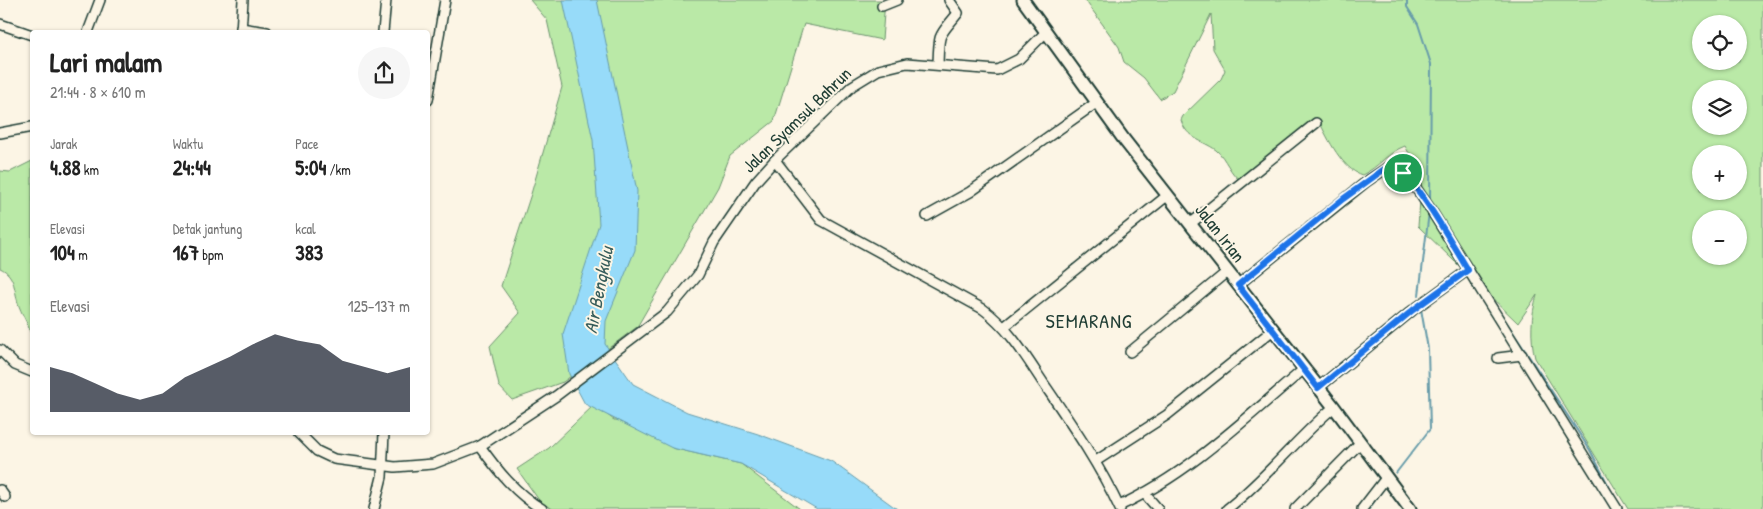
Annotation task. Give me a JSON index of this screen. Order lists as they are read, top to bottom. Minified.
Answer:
{"streets":{"main road":["Jalan Irian"],"street":["Jalan Syamsul Bahrun"]},"crossings":[["Jalan Syamsul Bahrun","Jalan Irian"]],"districts":["SEMARANG"],"water":["Air Bengkulu"],"page":{"map_buttons":["+","−"],"heading":["Lari malam","21:44 · 8 × 610 m"],"stats":[["Jarak","4.88 km"],["Waktu","24:44"],["Pace","5:04 /km"],["Elevasi","104 m"],["Detak jantung","167 bpm"],["kcal","383"]],"chart":["Elevasi","125–137 m"]}}
